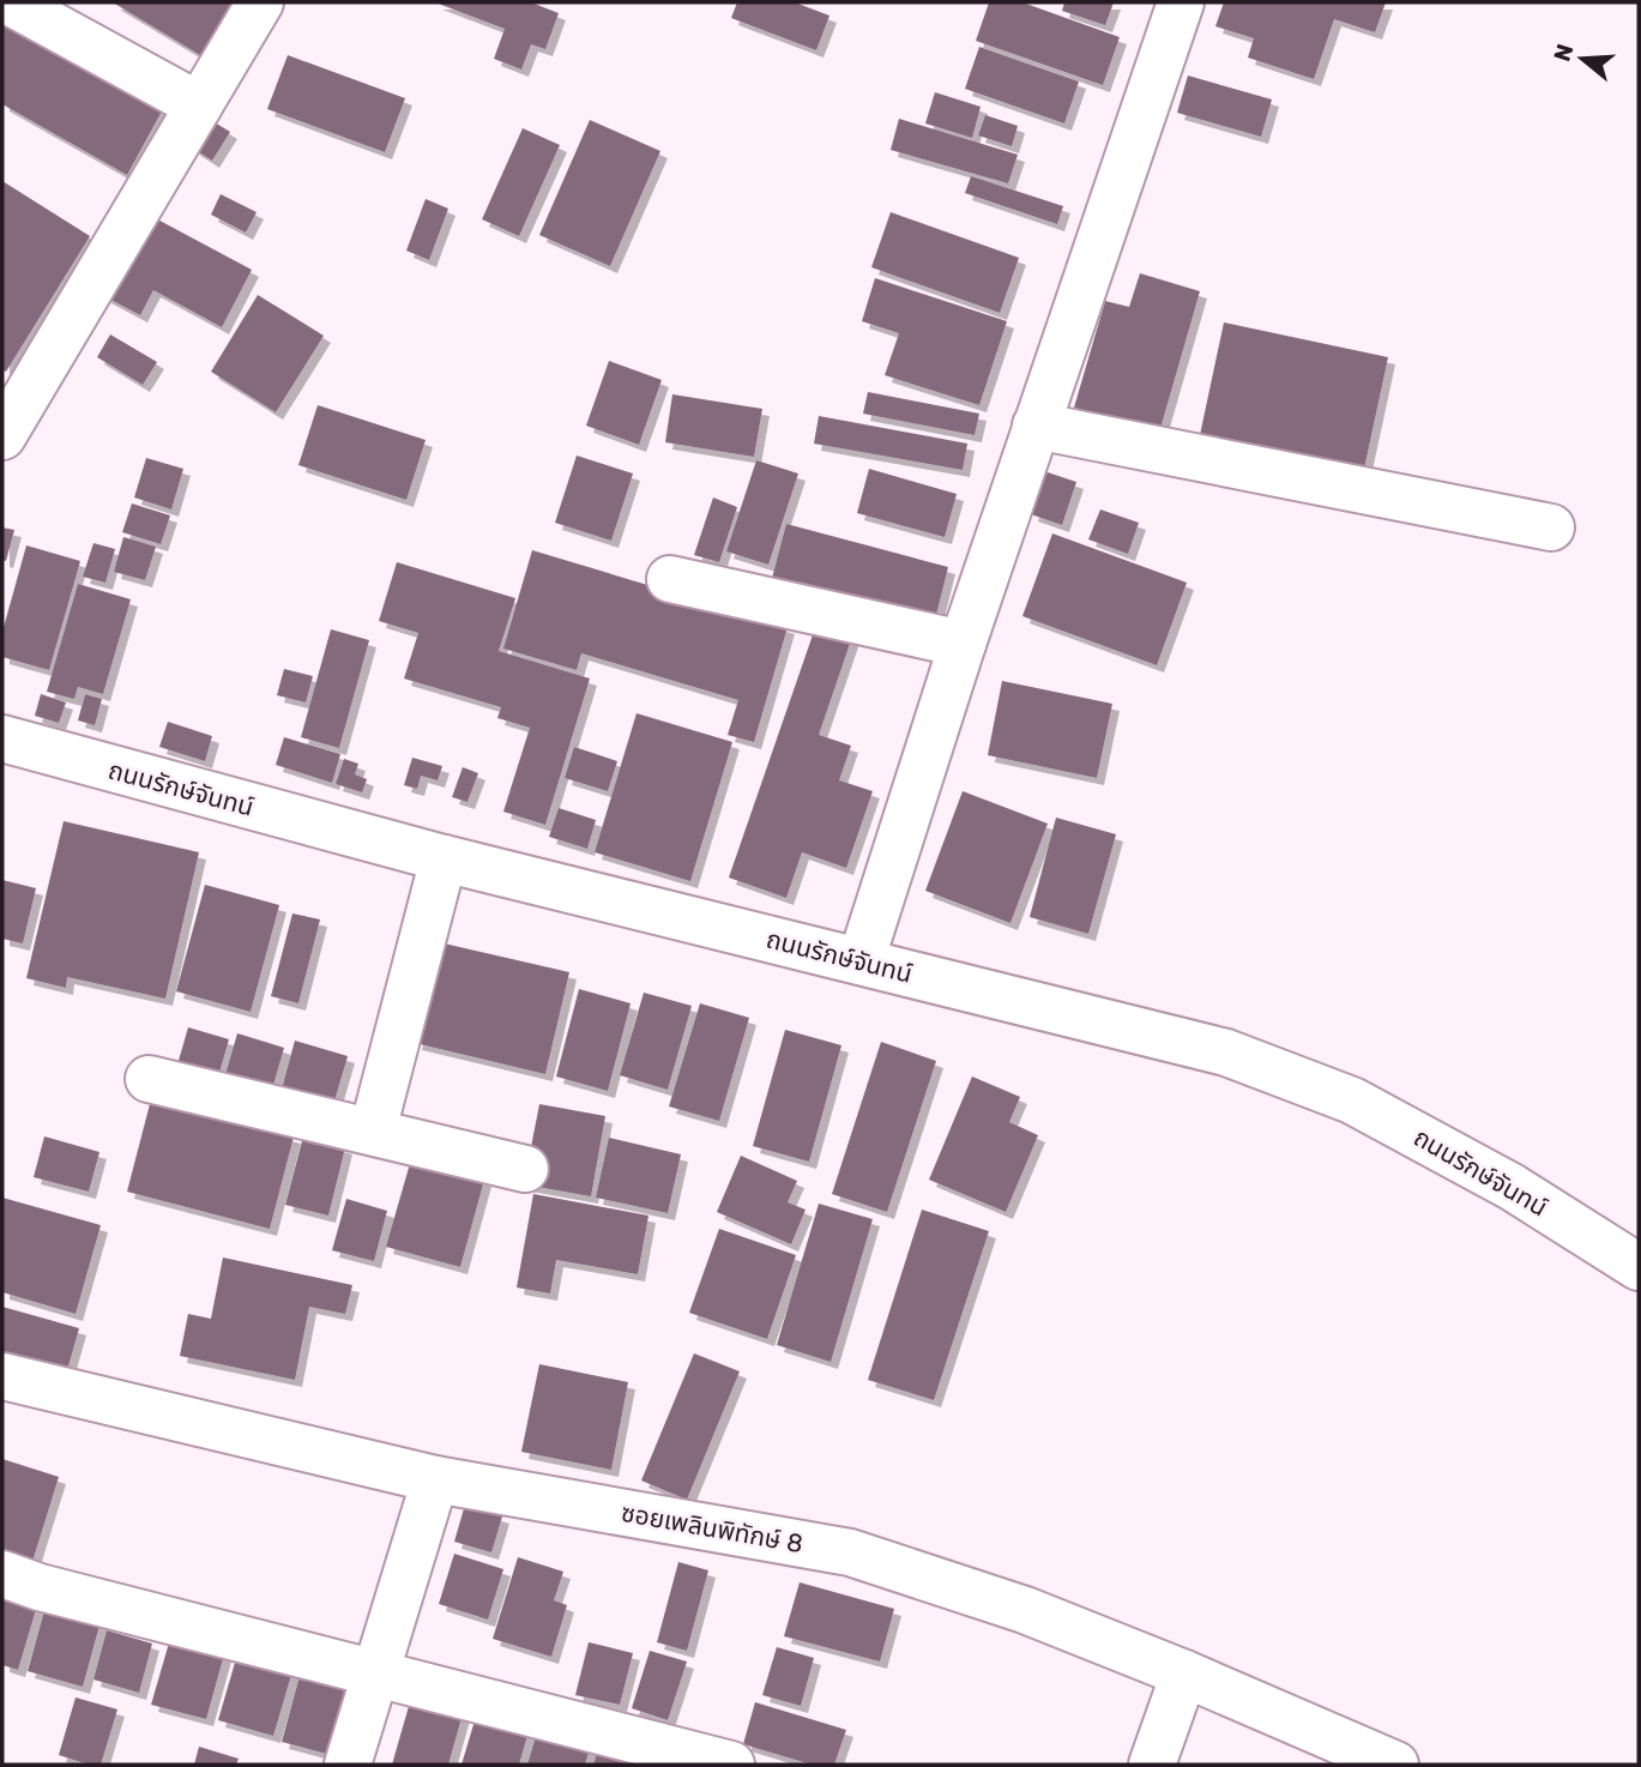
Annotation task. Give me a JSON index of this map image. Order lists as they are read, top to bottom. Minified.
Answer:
{"streets":{"street":["ถนนรักษ์จันทน์","ซอยเพลินพิทักษ์ 8"]},"north":"left"}
